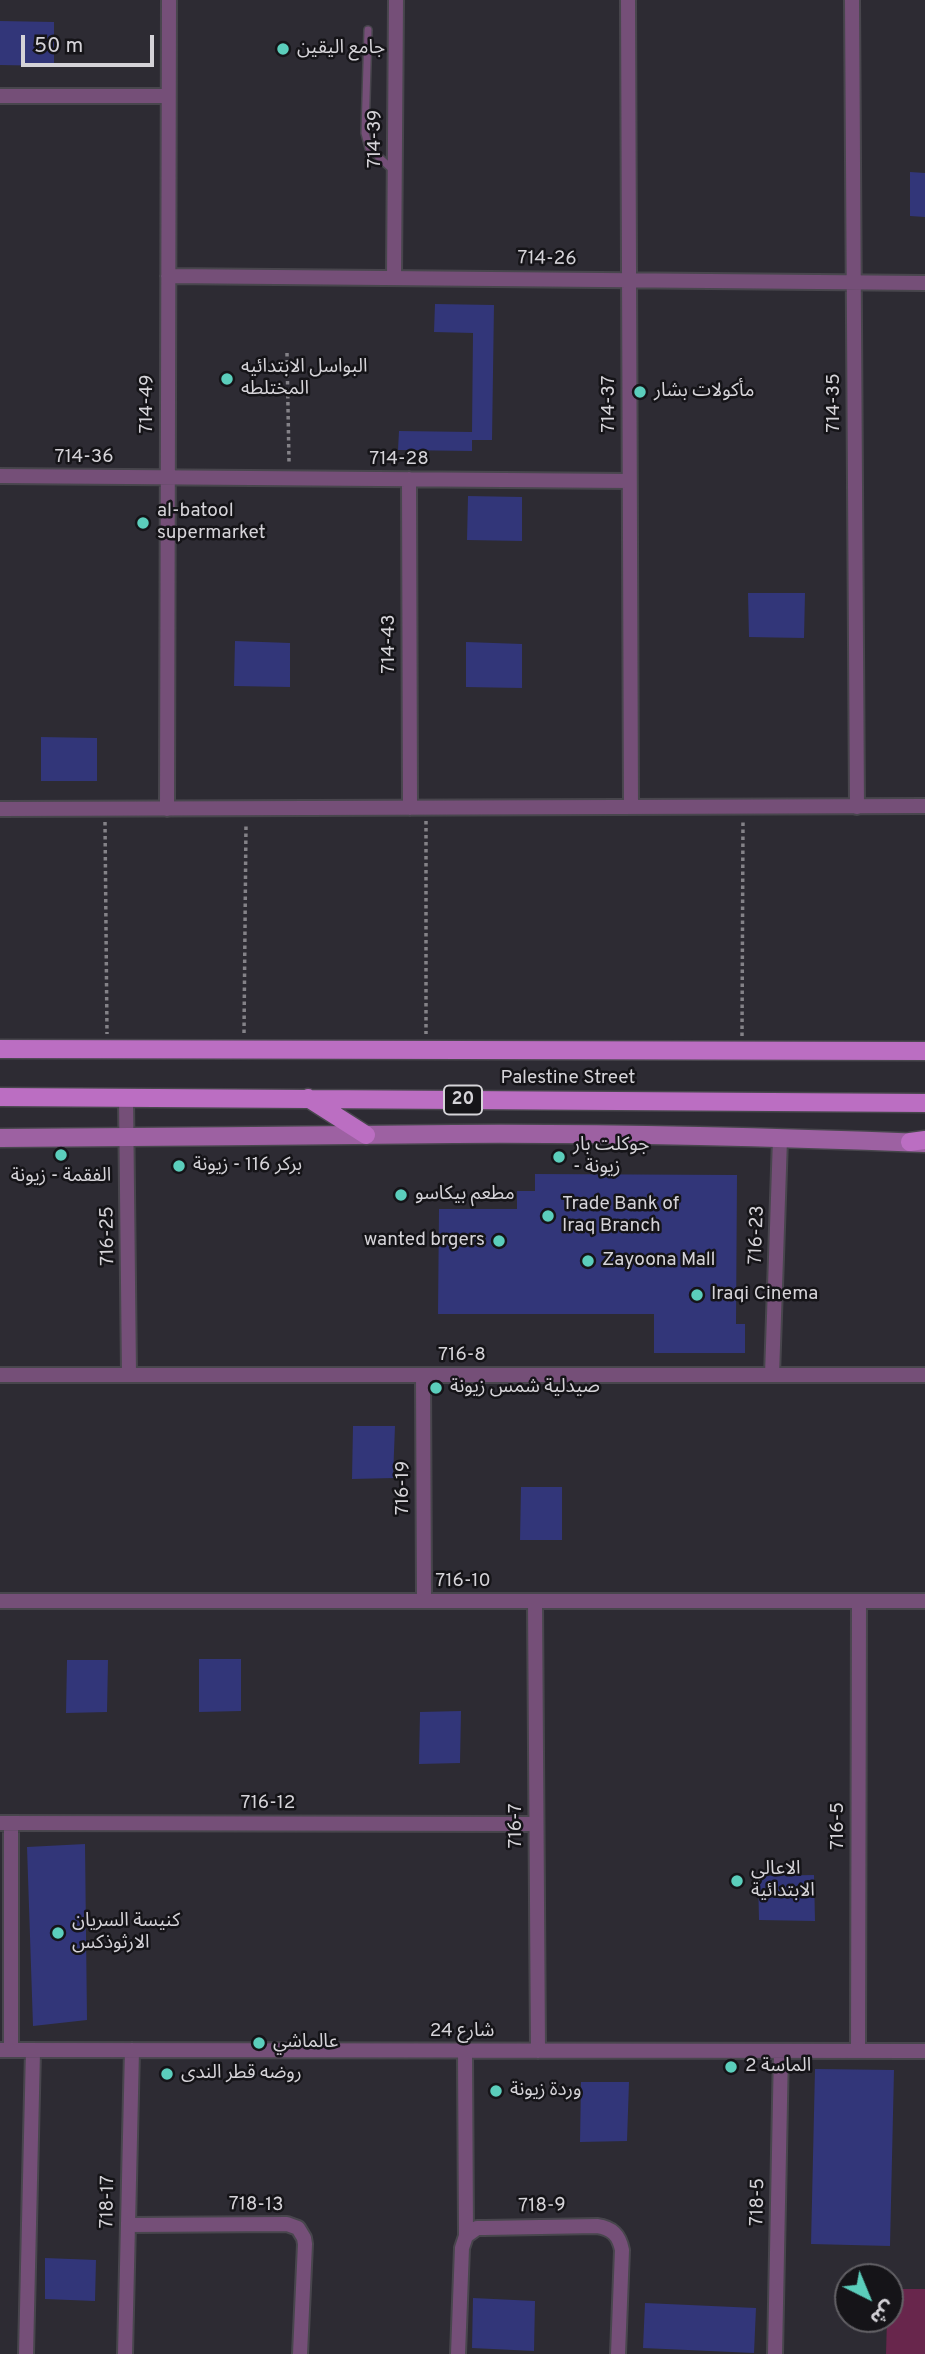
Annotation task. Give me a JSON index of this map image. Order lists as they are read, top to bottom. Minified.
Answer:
{"streets":{"main road":["Palestine Street","20"],"street":["714-39","714-26","714-35","714-49","714-37","714-36","714-28","714-43","716-23","716-25","716-8","716-19","716-10","716-12","716-7","716-5","شارع 24","718-17","718-5","718-13","718-9"]},"crossings":[["714-39","714-26"],["714-26","714-35"],["714-26","714-49"],["714-26","714-37"],["714-49","714-36"],["714-49","714-28"],["714-37","714-28"],["714-36","714-28"],["714-28","714-43"],["Palestine Street","716-25"],["716-23","716-8"],["716-25","716-8"],["716-8","716-19"],["716-19","716-10"],["716-10","716-7"],["716-10","716-5"],["716-12","716-7"],["716-7","شارع 24"],["716-5","شارع 24"],["شارع 24","718-17"],["شارع 24","718-5"],["718-17","718-13"]],"places":["جامع اليقين","البواسل الابتدائيه المختلطه","مأكولات بشار","al-batool supermarket","الفقمة - زيونة","جوكلت بار - زيونة","بركر 116 - زيونة","مطعم بيكاسو","Trade Bank of Iraq Branch","wanted brgers","Zayoona Mall","Iraqi Cinema","صيدلية شمس زيونة","الاعالي الابتدائية","كنيسة السريان الارثوذكس","عالماشي","الماسة 2","روضه قطر الندى","وردة زيونة"],"scale_bar":"50 m","north":"bottom right"}
